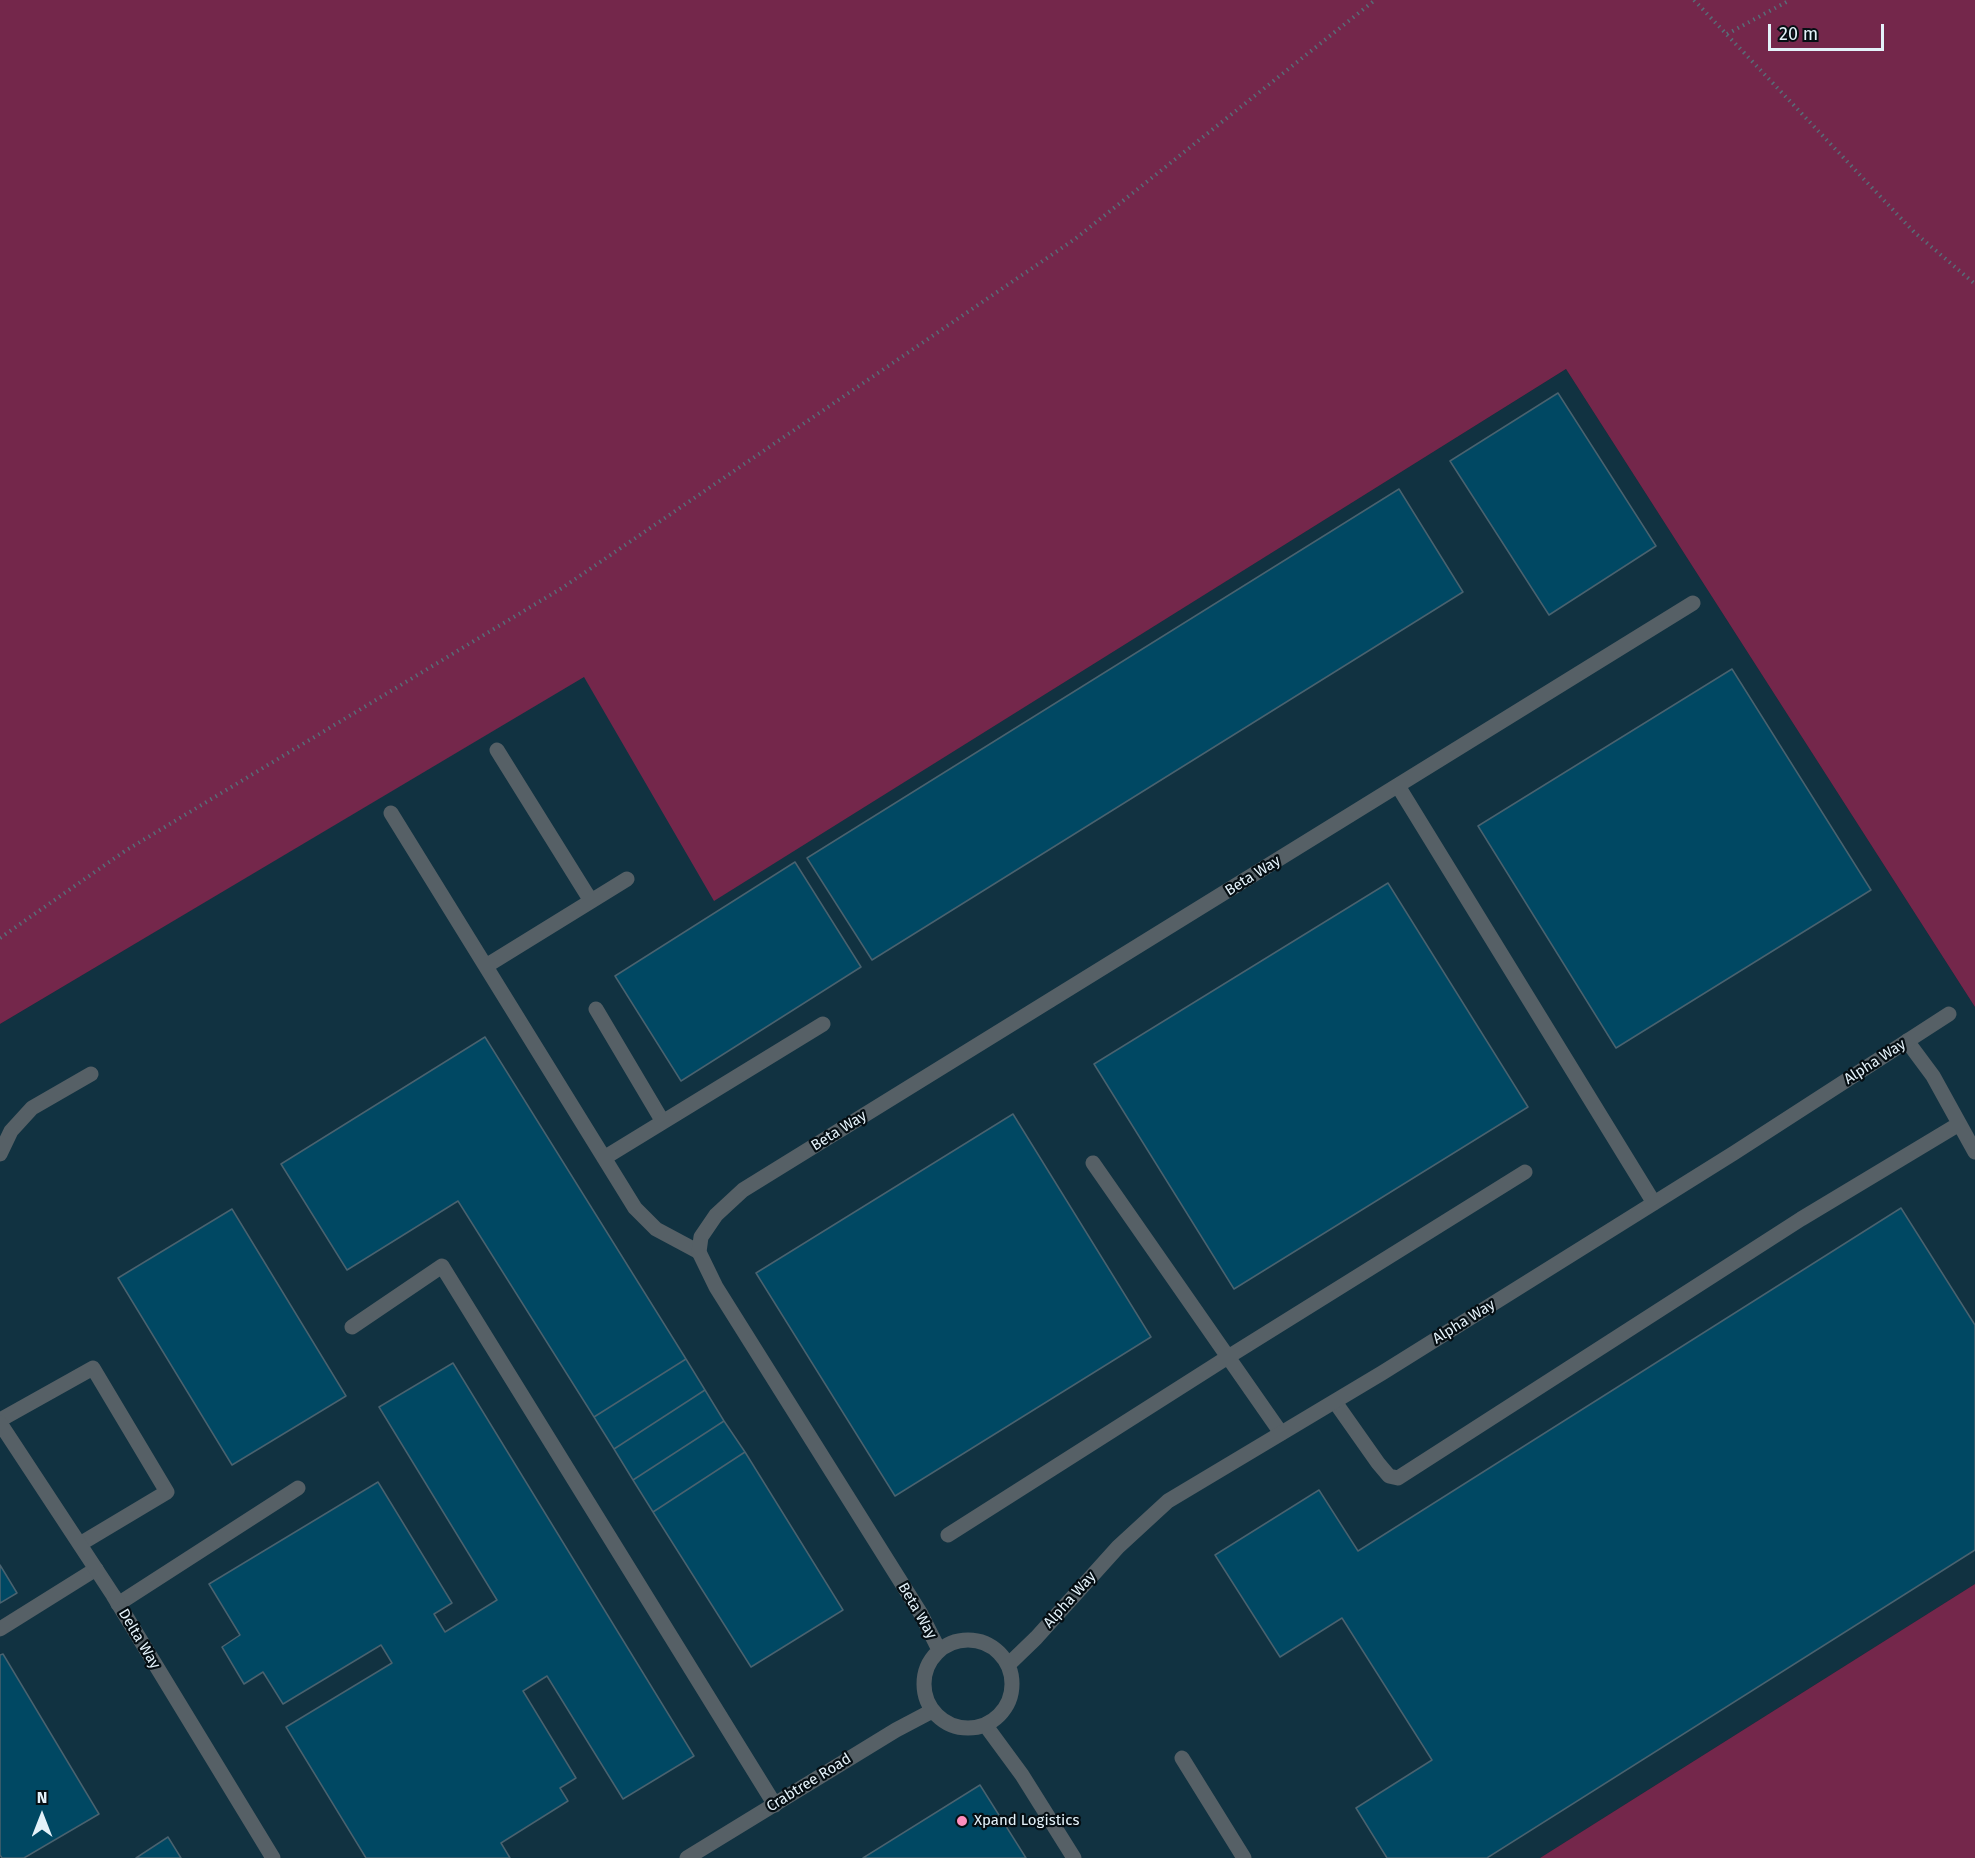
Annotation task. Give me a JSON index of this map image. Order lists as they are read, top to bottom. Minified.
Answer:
{"streets":{"street":["Beta Way","Alpha Way","Delta Way","Crabtree Road"]},"crossings":[["Beta Way","Alpha Way"],["Beta Way","Crabtree Road"],["Alpha Way","Crabtree Road"]],"places":["Xpand Logistics"],"scale_bar":"20 m","north":"top"}
